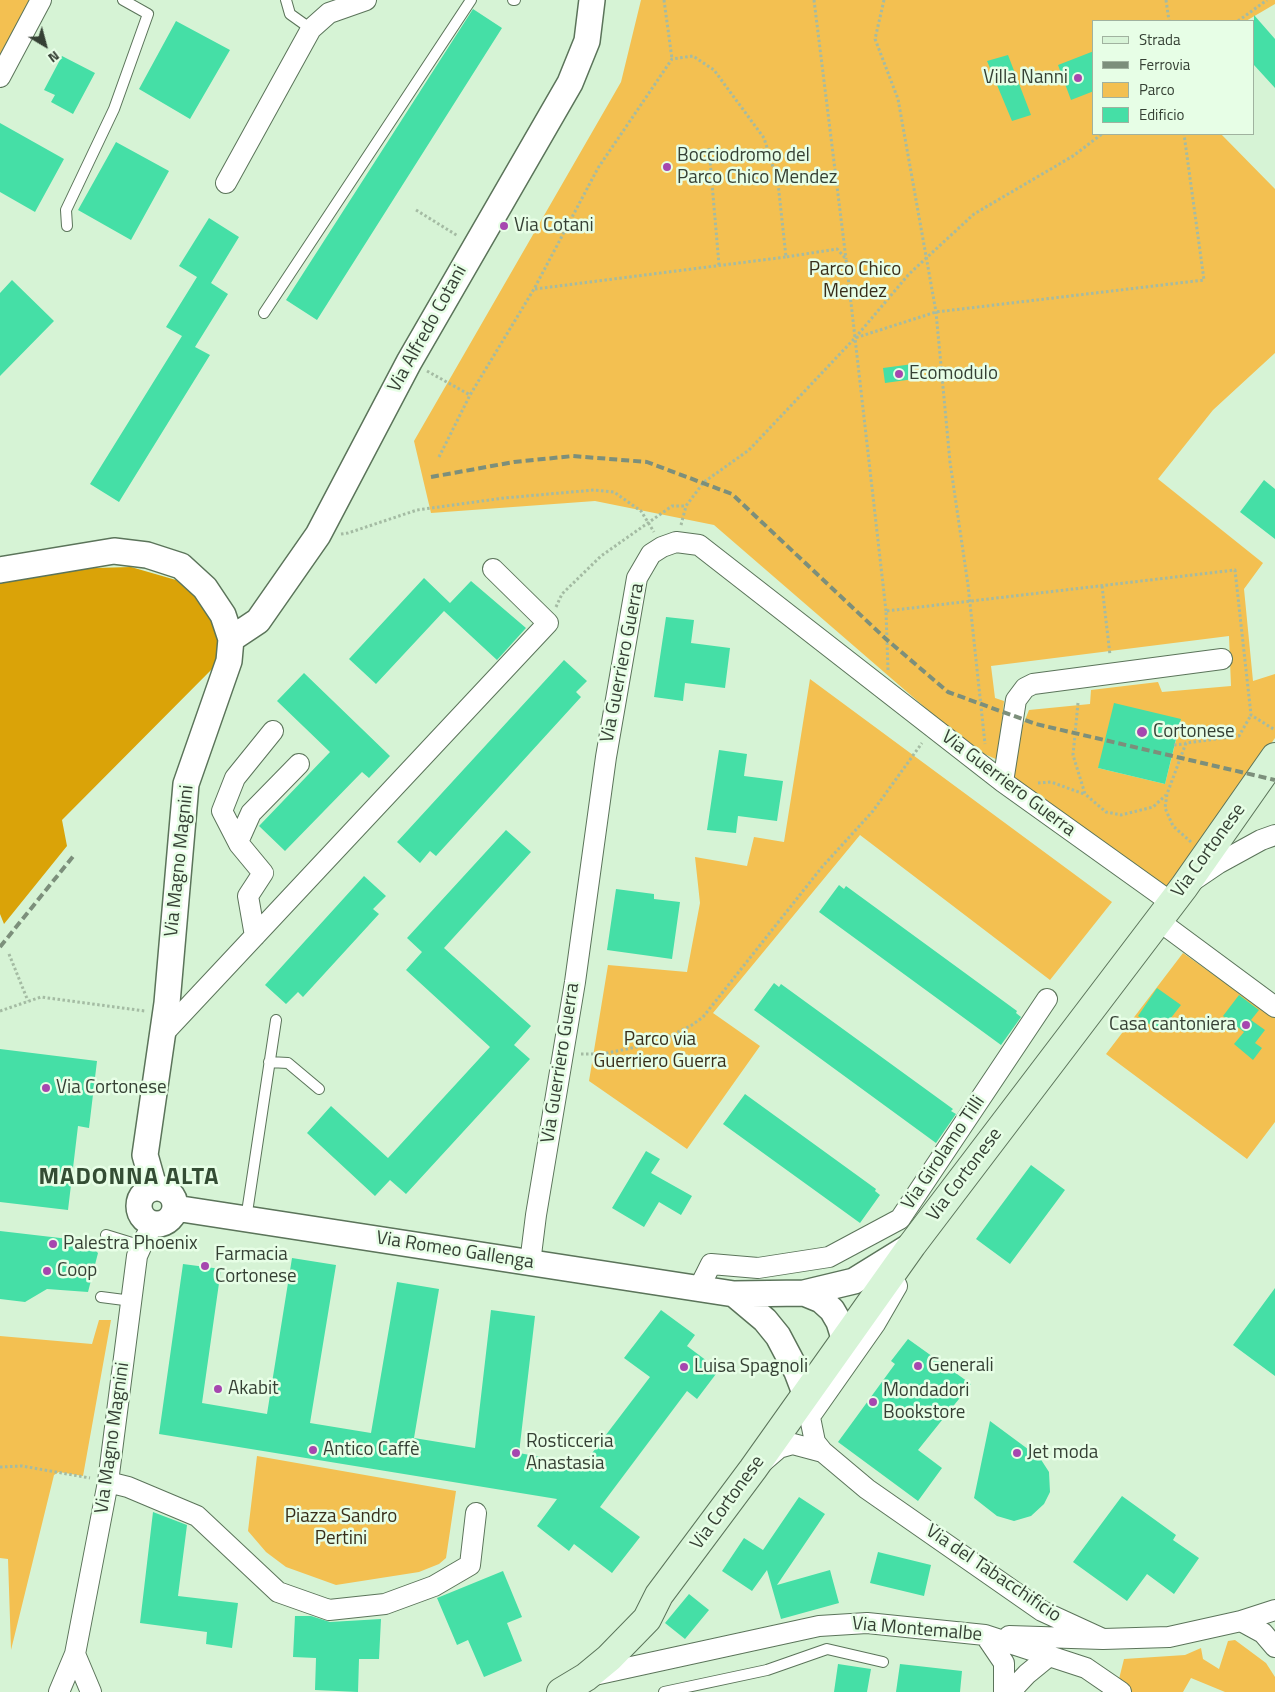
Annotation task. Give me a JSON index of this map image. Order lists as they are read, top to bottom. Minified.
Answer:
{"streets":{"main road":["Via Cortonese"],"street":["Via Alfredo Cotani","Via Guerriero Guerra","Via Magno Magnini","Via Girolamo Tilli","Via Romeo Gallenga","Via del Tabacchificio","Via Montemalbe"]},"crossings":[["Via Alfredo Cotani","Via Magno Magnini"],["Via Guerriero Guerra","Via Cortonese"],["Via Guerriero Guerra","Via Romeo Gallenga"],["Via Cortonese","Via Romeo Gallenga"],["Via Cortonese","Via del Tabacchificio"],["Via Cortonese","Via Montemalbe"],["Via Magno Magnini","Via Romeo Gallenga"],["Via Girolamo Tilli","Via Romeo Gallenga"]],"districts":["MADONNA ALTA"],"parks":["Parco Chico Mendez","Parco via Guerriero Guerra","Piazza Sandro Pertini"],"places":["Villa Nanni","Bocciodromo del Parco Chico Mendez","Via Cotani","Ecomodulo","Cortonese","Casa cantoniera","Via Cortonese","Palestra Phoenix","Farmacia Cortonese","Coop","Generali","Luisa Spagnoli","Akabit","Mondadori Bookstore","Antico Caffè","Rosticceria Anastasia","Jet moda"],"legend":["Strada","Ferrovia","Parco","Edificio"],"north":"bottom right"}
